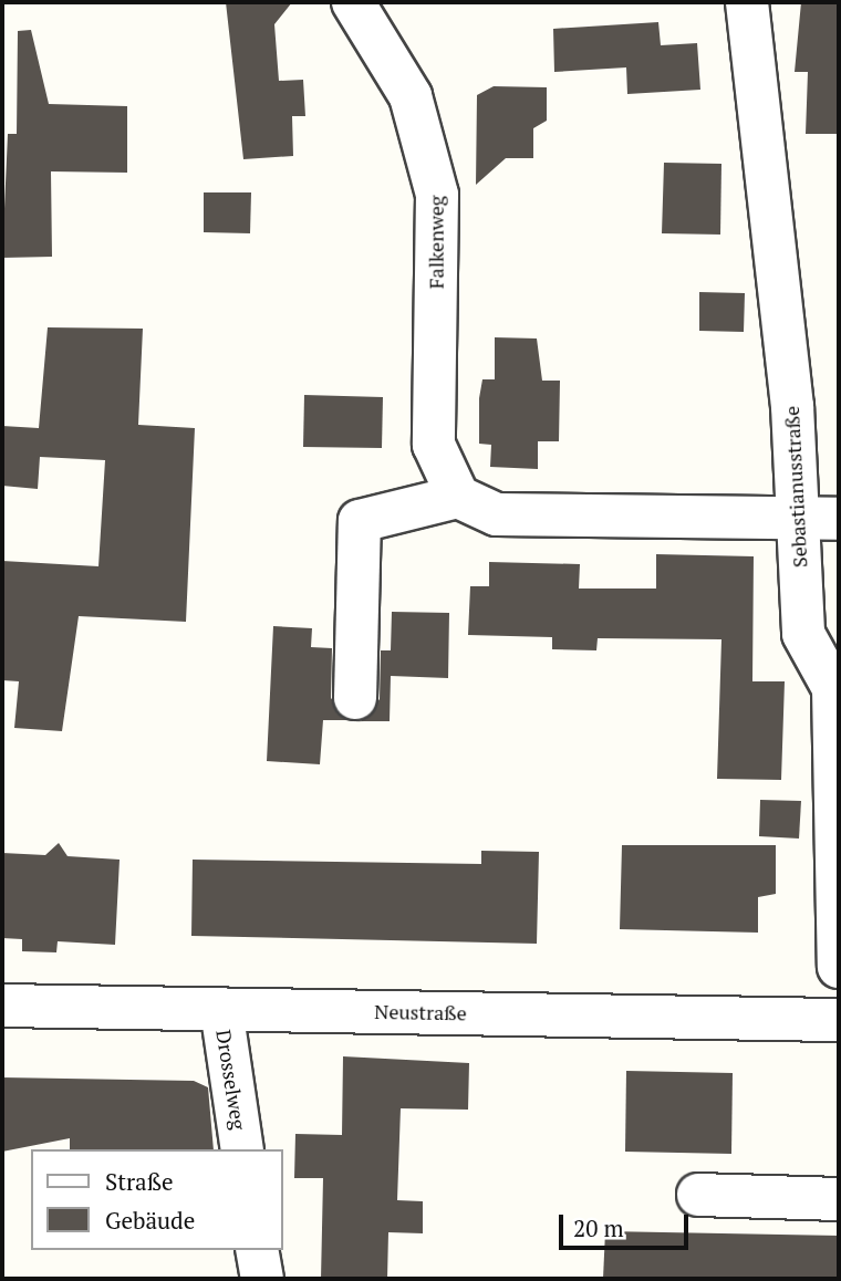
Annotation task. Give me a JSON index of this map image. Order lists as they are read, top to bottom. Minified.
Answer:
{"streets":{"street":["Falkenweg","Sebastianusstraße","Neustraße","Drosselweg"]},"crossings":[["Neustraße","Drosselweg"]],"legend":["Straße","Gebäude"],"scale_bar":"20 m"}
